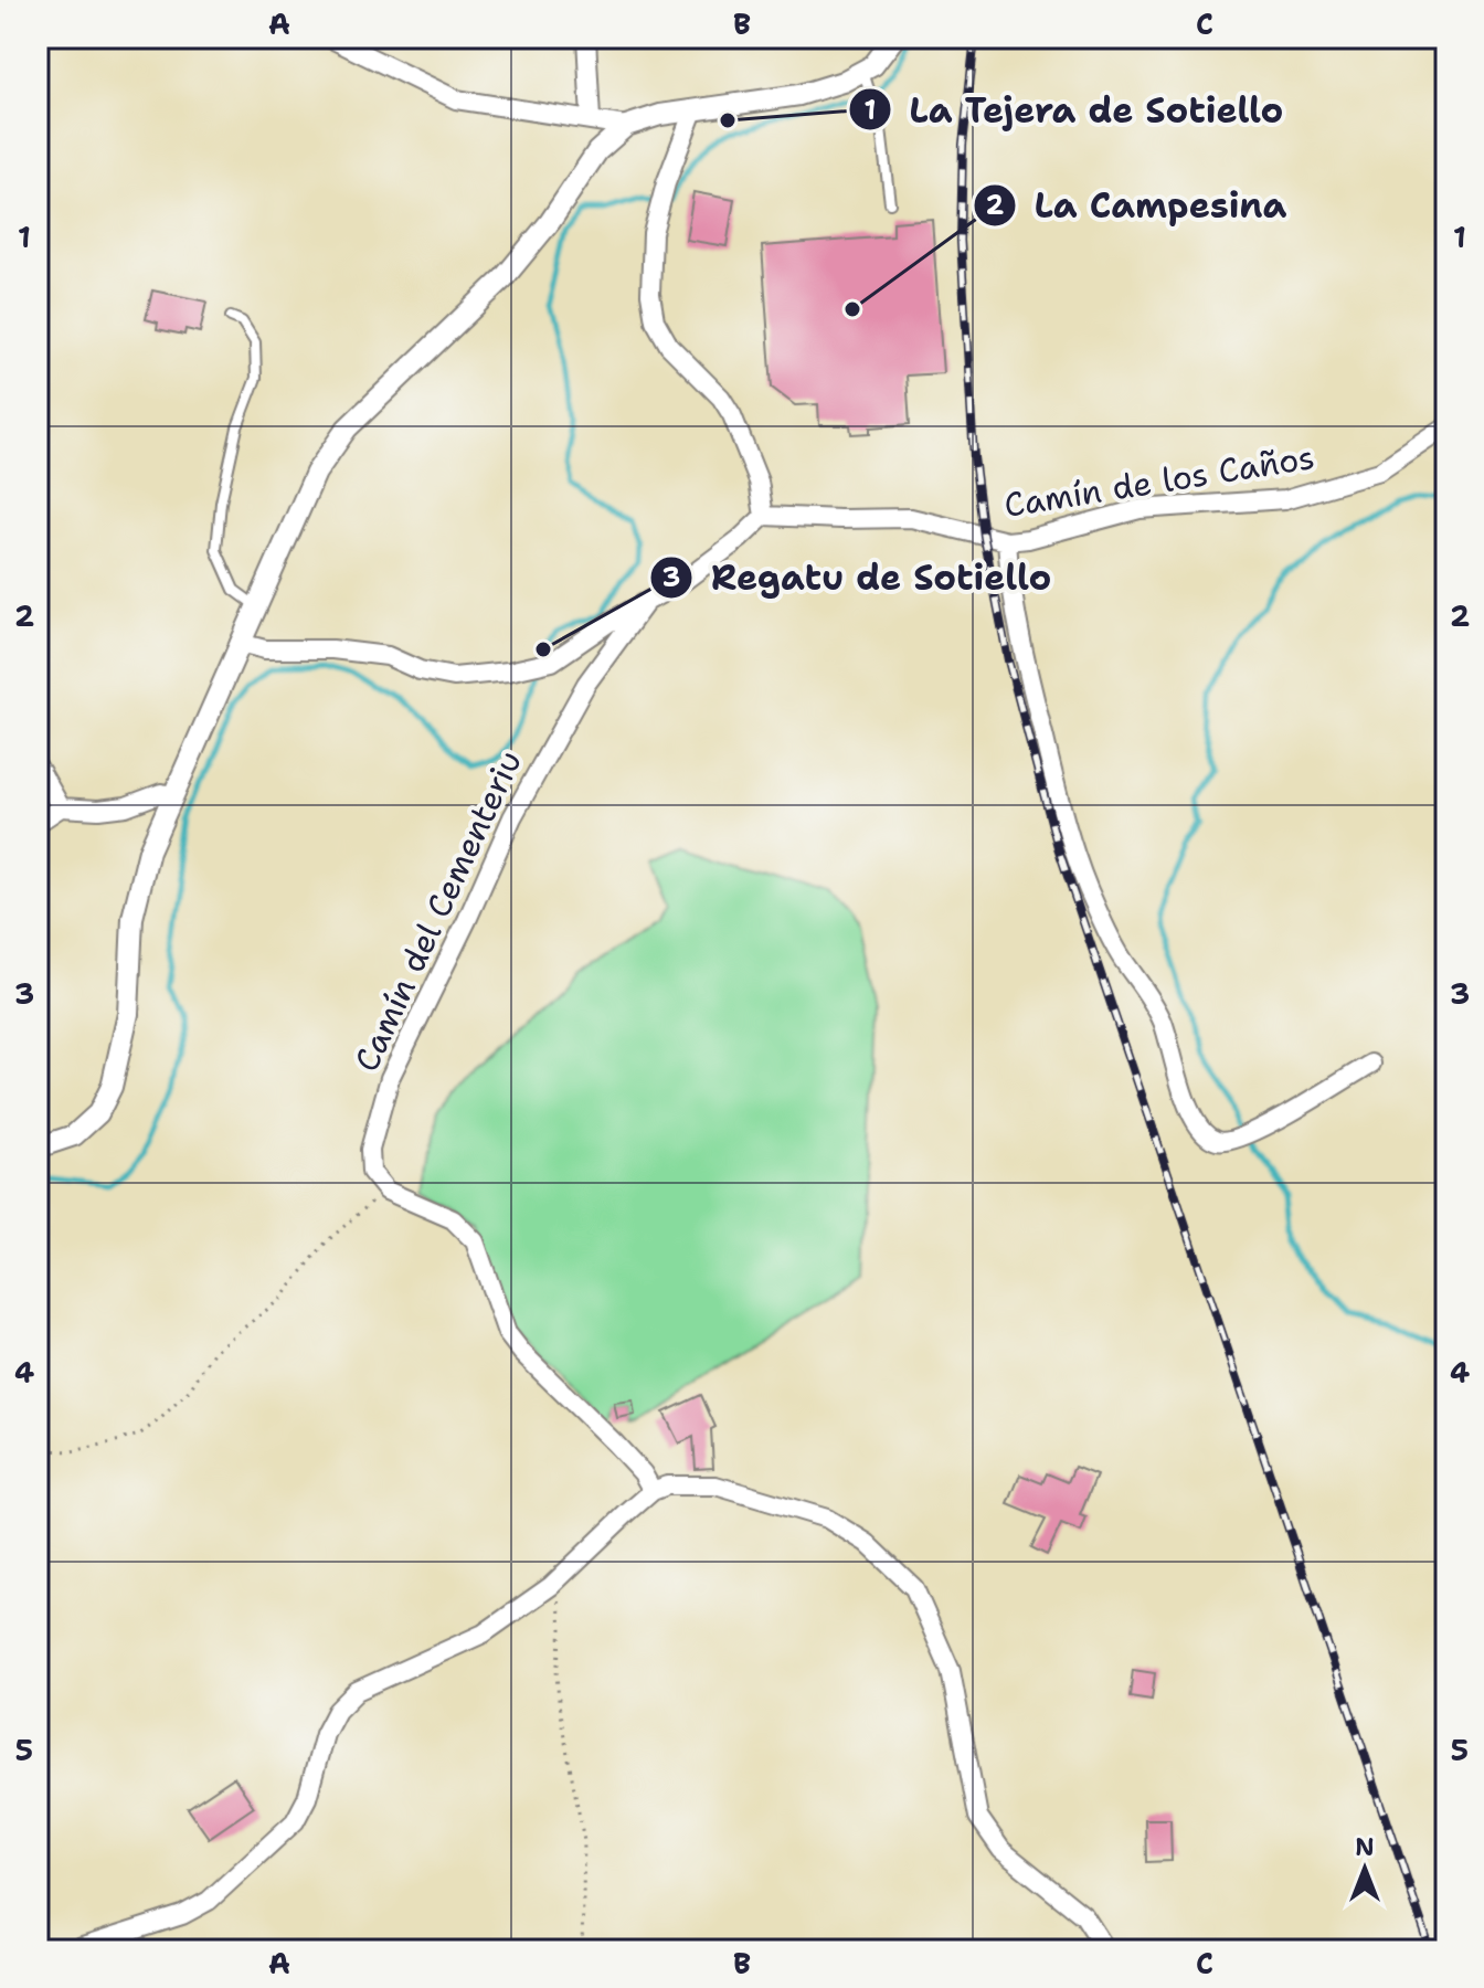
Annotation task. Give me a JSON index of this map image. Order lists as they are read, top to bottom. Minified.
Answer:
{"streets":{"street":["Camín de los Caños","Camín del Cementeriu"]},"places":["La Tejera de Sotiello","La Campesina","Regatu de Sotiello"],"north":"top","grid":{"columns":["A","B","C"],"rows":["1","2","3","4","5"]}}
